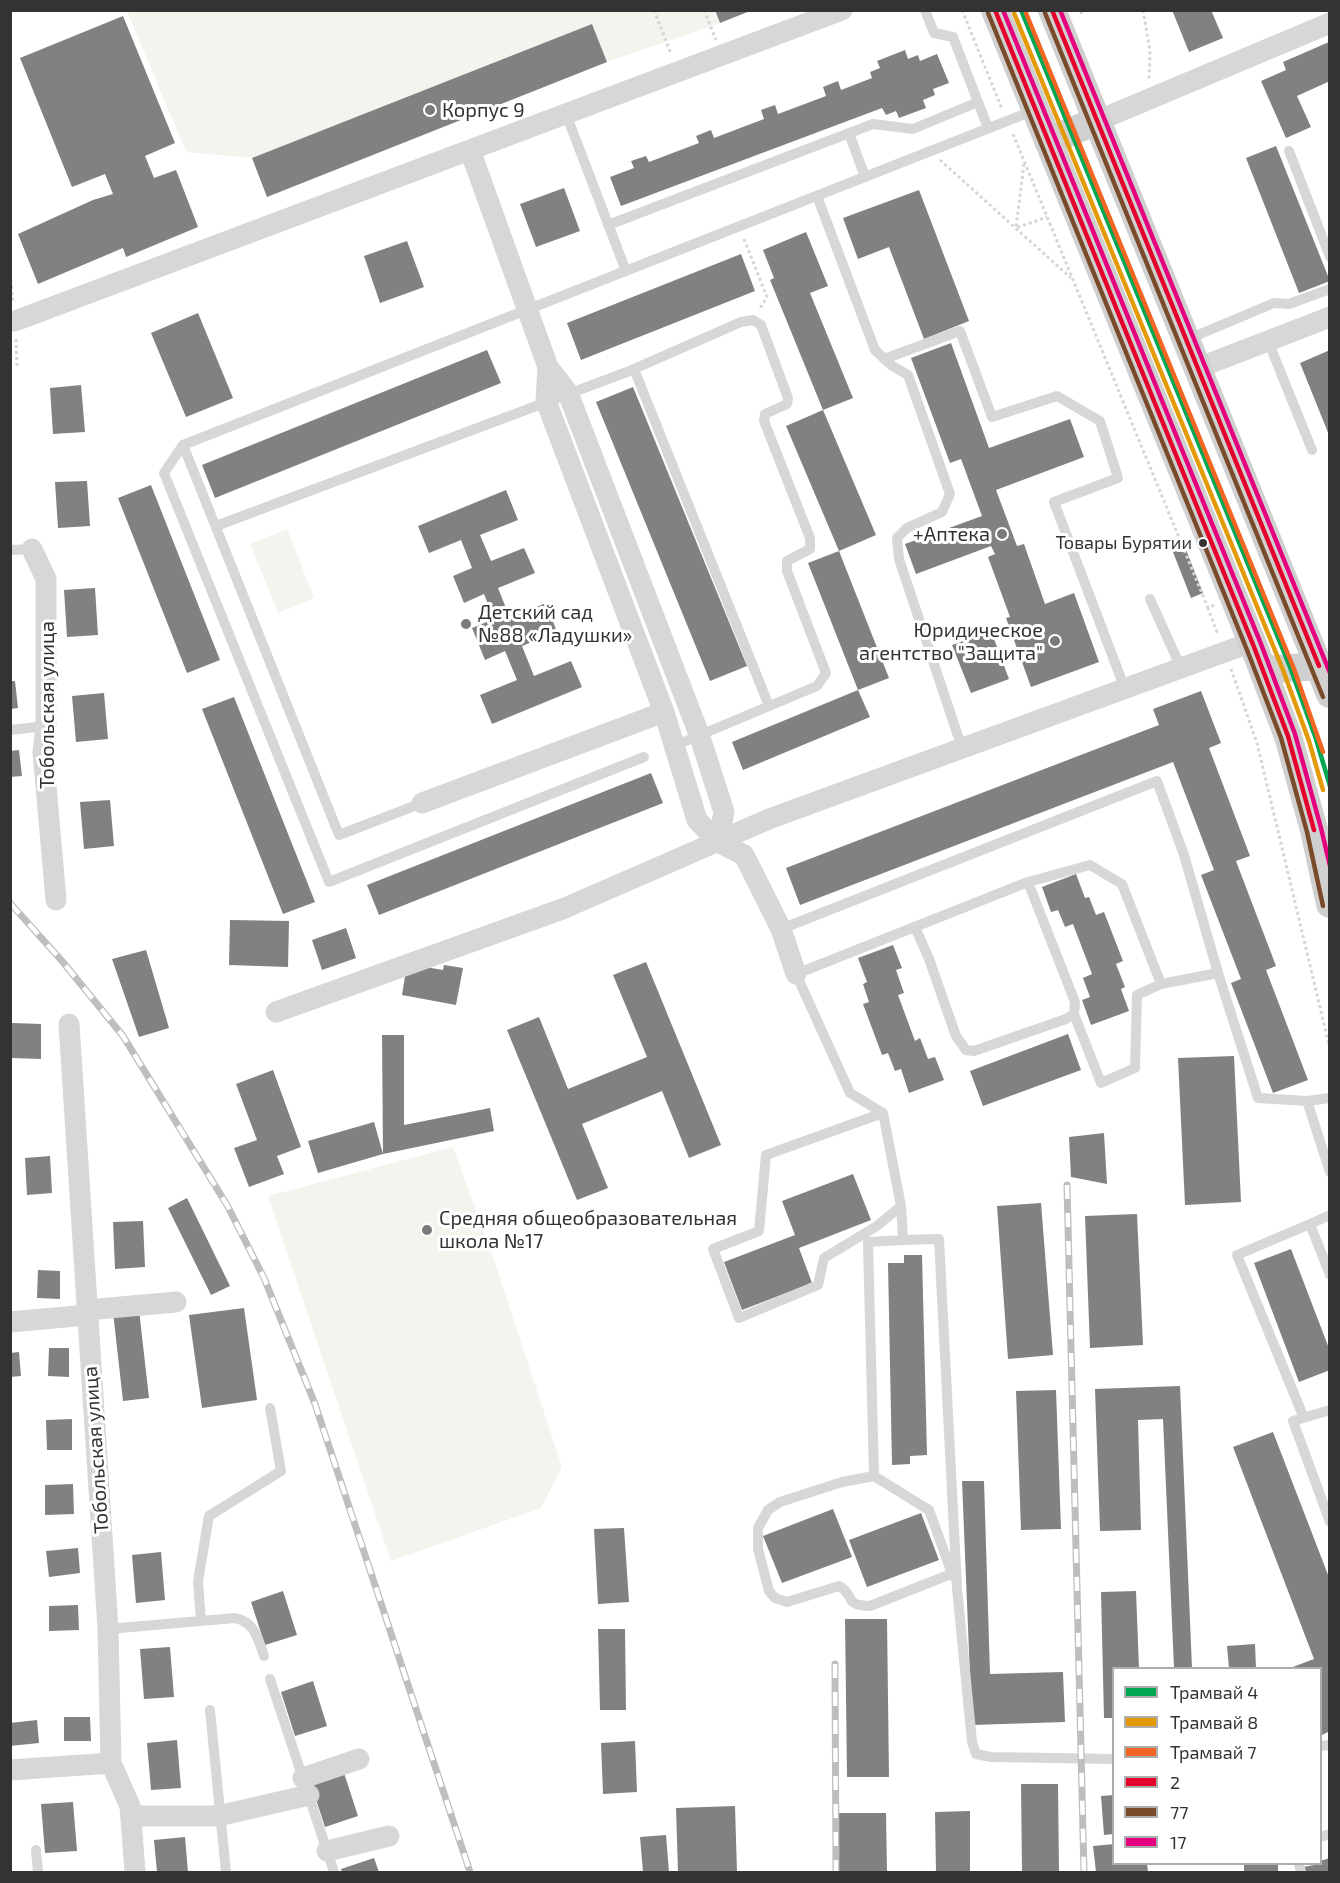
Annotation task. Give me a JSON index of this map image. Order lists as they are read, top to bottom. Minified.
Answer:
{"streets":{"street":["Тобольская улица"]},"places":["Корпус 9","+Аптека","Товары Бурятии","Детский сад №88 «Ладушки»","Юридическое агентство \"Защита\"","Средняя общеобразовательная школа №17"],"lines":["tram line 4","transit line 2","transit line 17","tram line 8","tram line 7","transit line 77"],"legend":["Трамвай 4","Трамвай 8","Трамвай 7","2","77","17"]}
